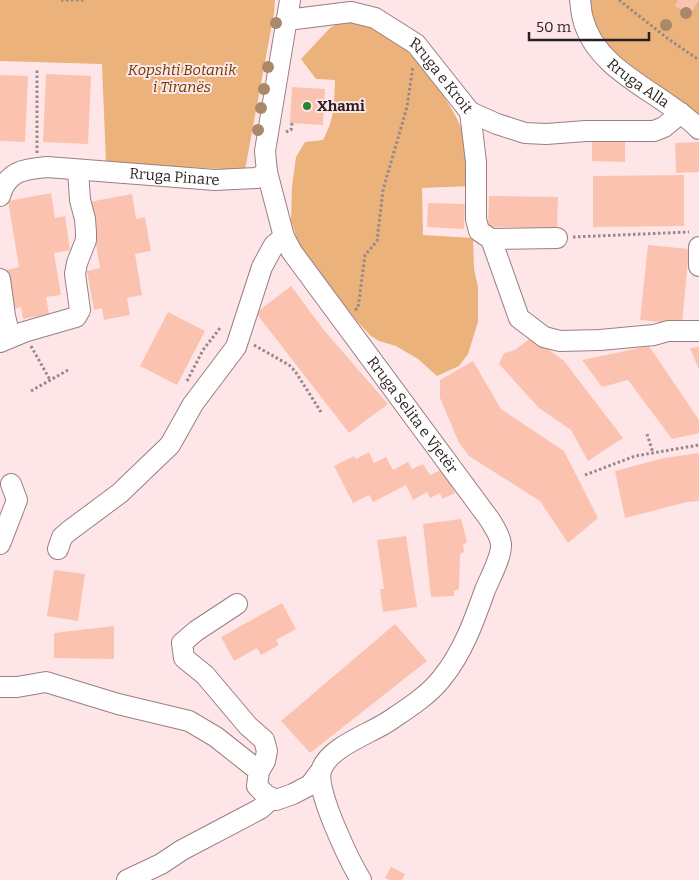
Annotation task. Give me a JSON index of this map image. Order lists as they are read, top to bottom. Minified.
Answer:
{"streets":{"street":["Rruga e Kroit","Rruga Alla","Rruga Pinare","Rruga Selita e Vjetër"]},"crossings":[["Rruga e Kroit","Rruga Alla"],["Rruga e Kroit","Rruga Selita e Vjetër"],["Rruga Pinare","Rruga Selita e Vjetër"]],"parks":["Kopshti Botanik i Tiranës"],"places":["Xhami"],"scale_bar":"50 m"}
